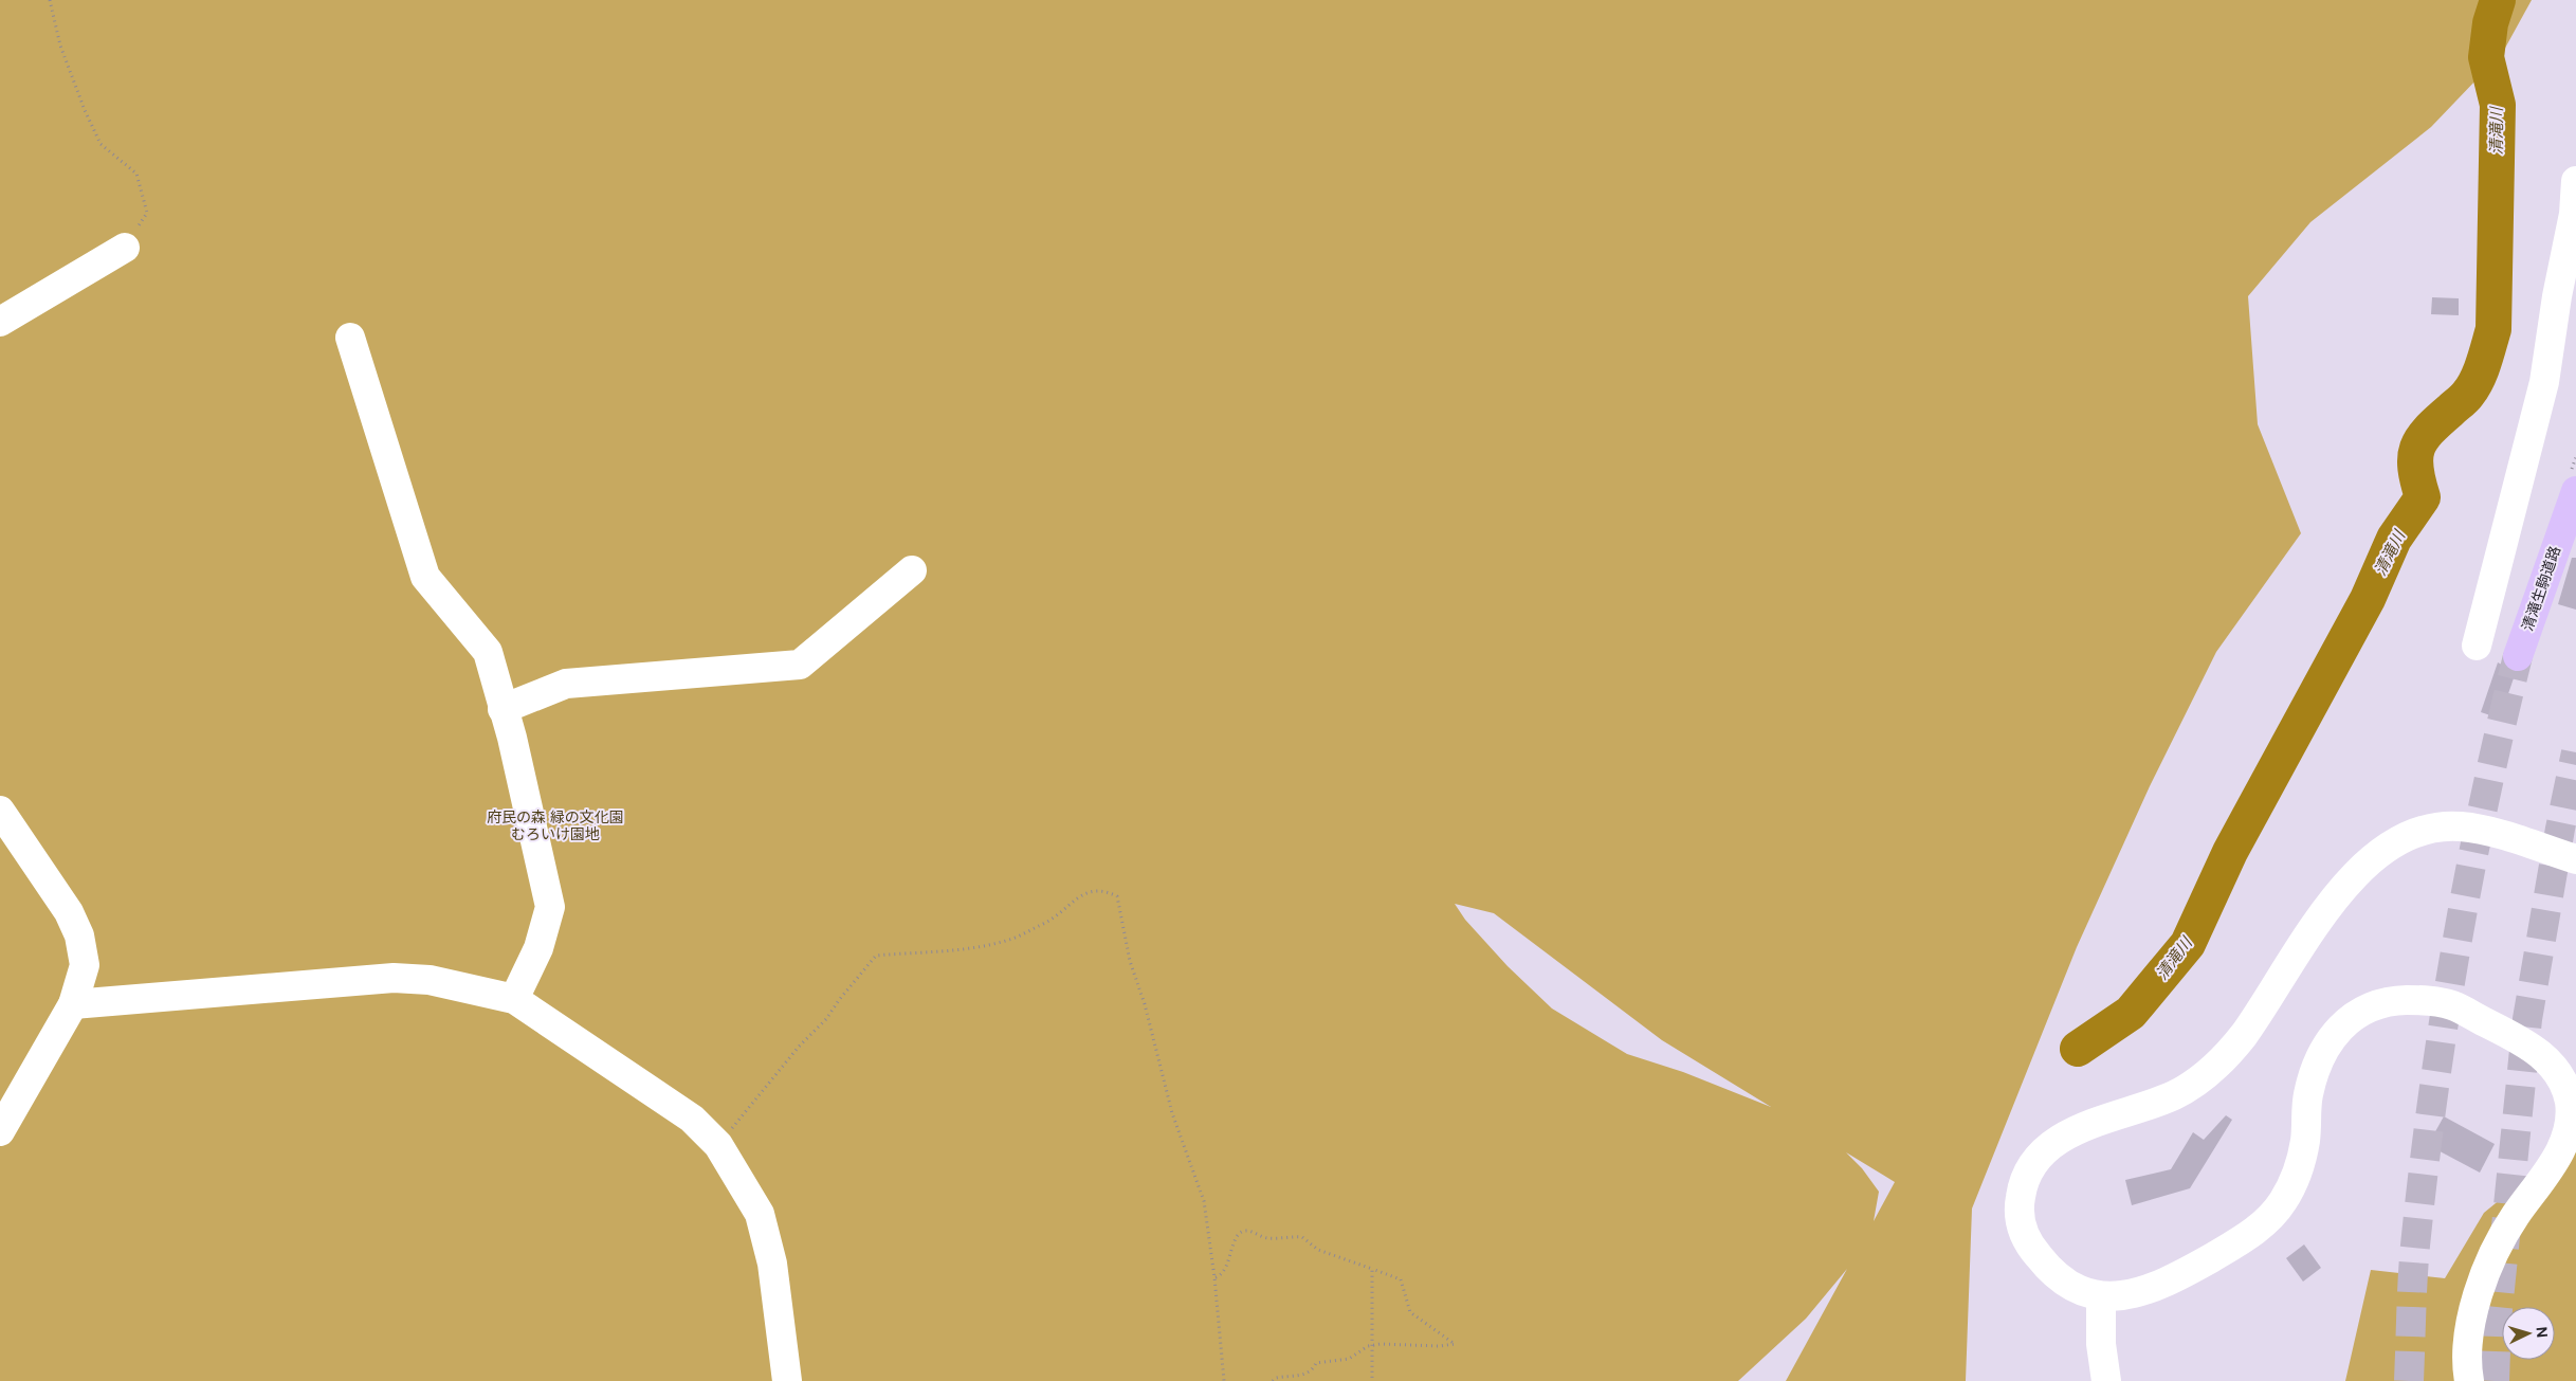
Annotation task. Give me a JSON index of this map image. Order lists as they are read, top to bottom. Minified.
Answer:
{"streets":{"highway":["清滝生駒道路"]},"water":["清滝川"],"parks":["府民の森 緑の文化園 むろいけ園地"],"north":"right"}
